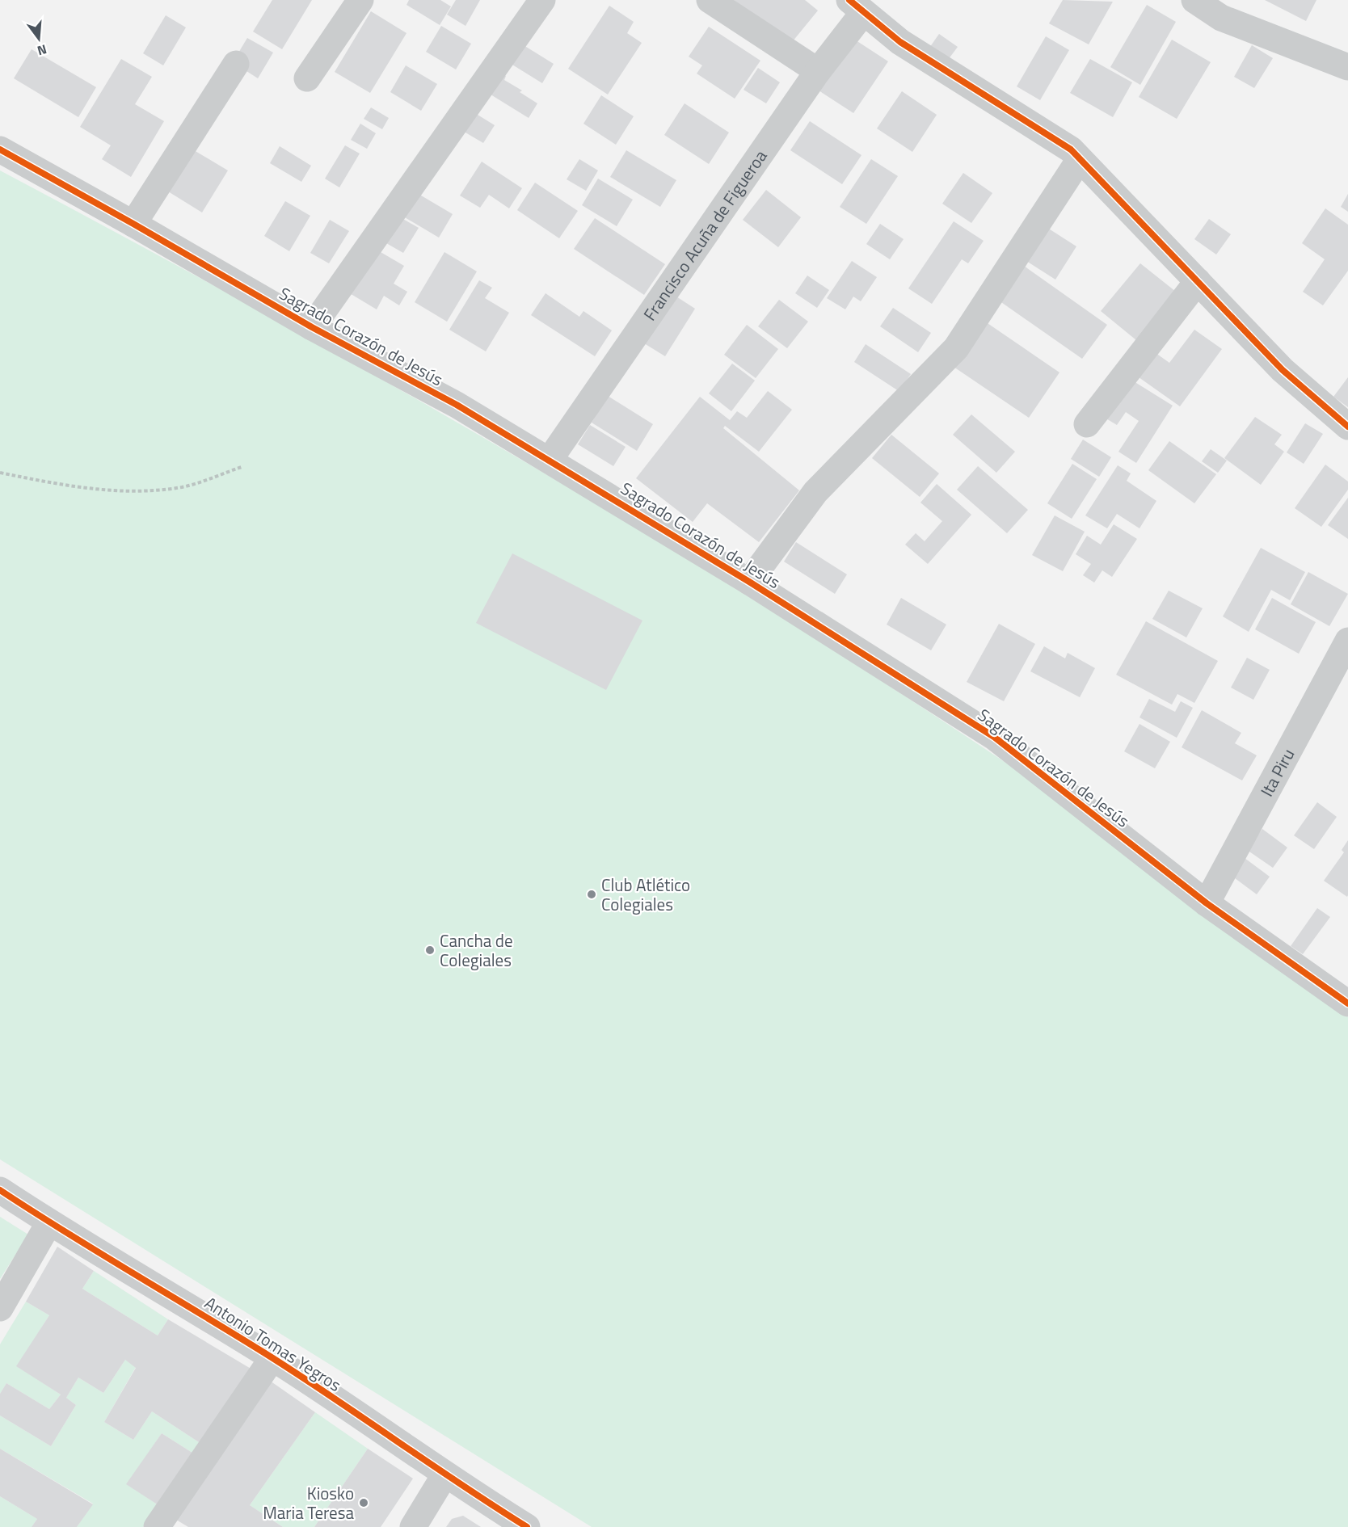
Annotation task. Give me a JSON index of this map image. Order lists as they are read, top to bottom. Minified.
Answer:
{"streets":{"street":["Francisco Acuña de Figueroa","Sagrado Corazón de Jesús","Ita Piru","Antonio Tomas Yegros"]},"crossings":[["Francisco Acuña de Figueroa","Sagrado Corazón de Jesús"],["Sagrado Corazón de Jesús","Ita Piru"]],"places":["Club Atlético Colegiales","Cancha de Colegiales","Kiosko Maria Teresa"],"north":"bottom"}
